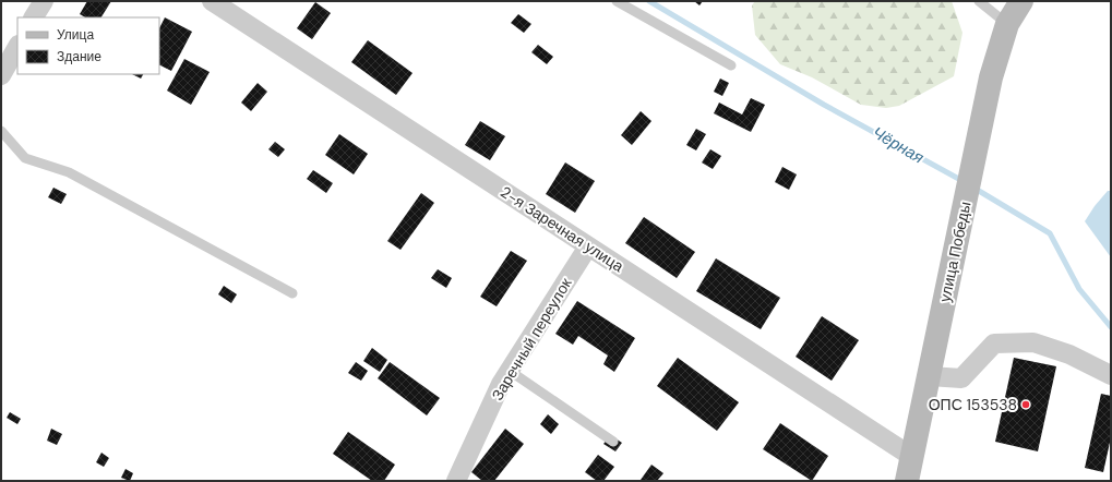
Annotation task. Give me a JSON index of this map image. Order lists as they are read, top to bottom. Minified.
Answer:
{"streets":{"street":["2-я Заречная улица","улица Победы","Заречный переулок"]},"crossings":[["2-я Заречная улица","улица Победы"],["2-я Заречная улица","Заречный переулок"]],"water":["Чёрная"],"places":["ОПС 153538"],"legend":["Улица","Здание"]}
